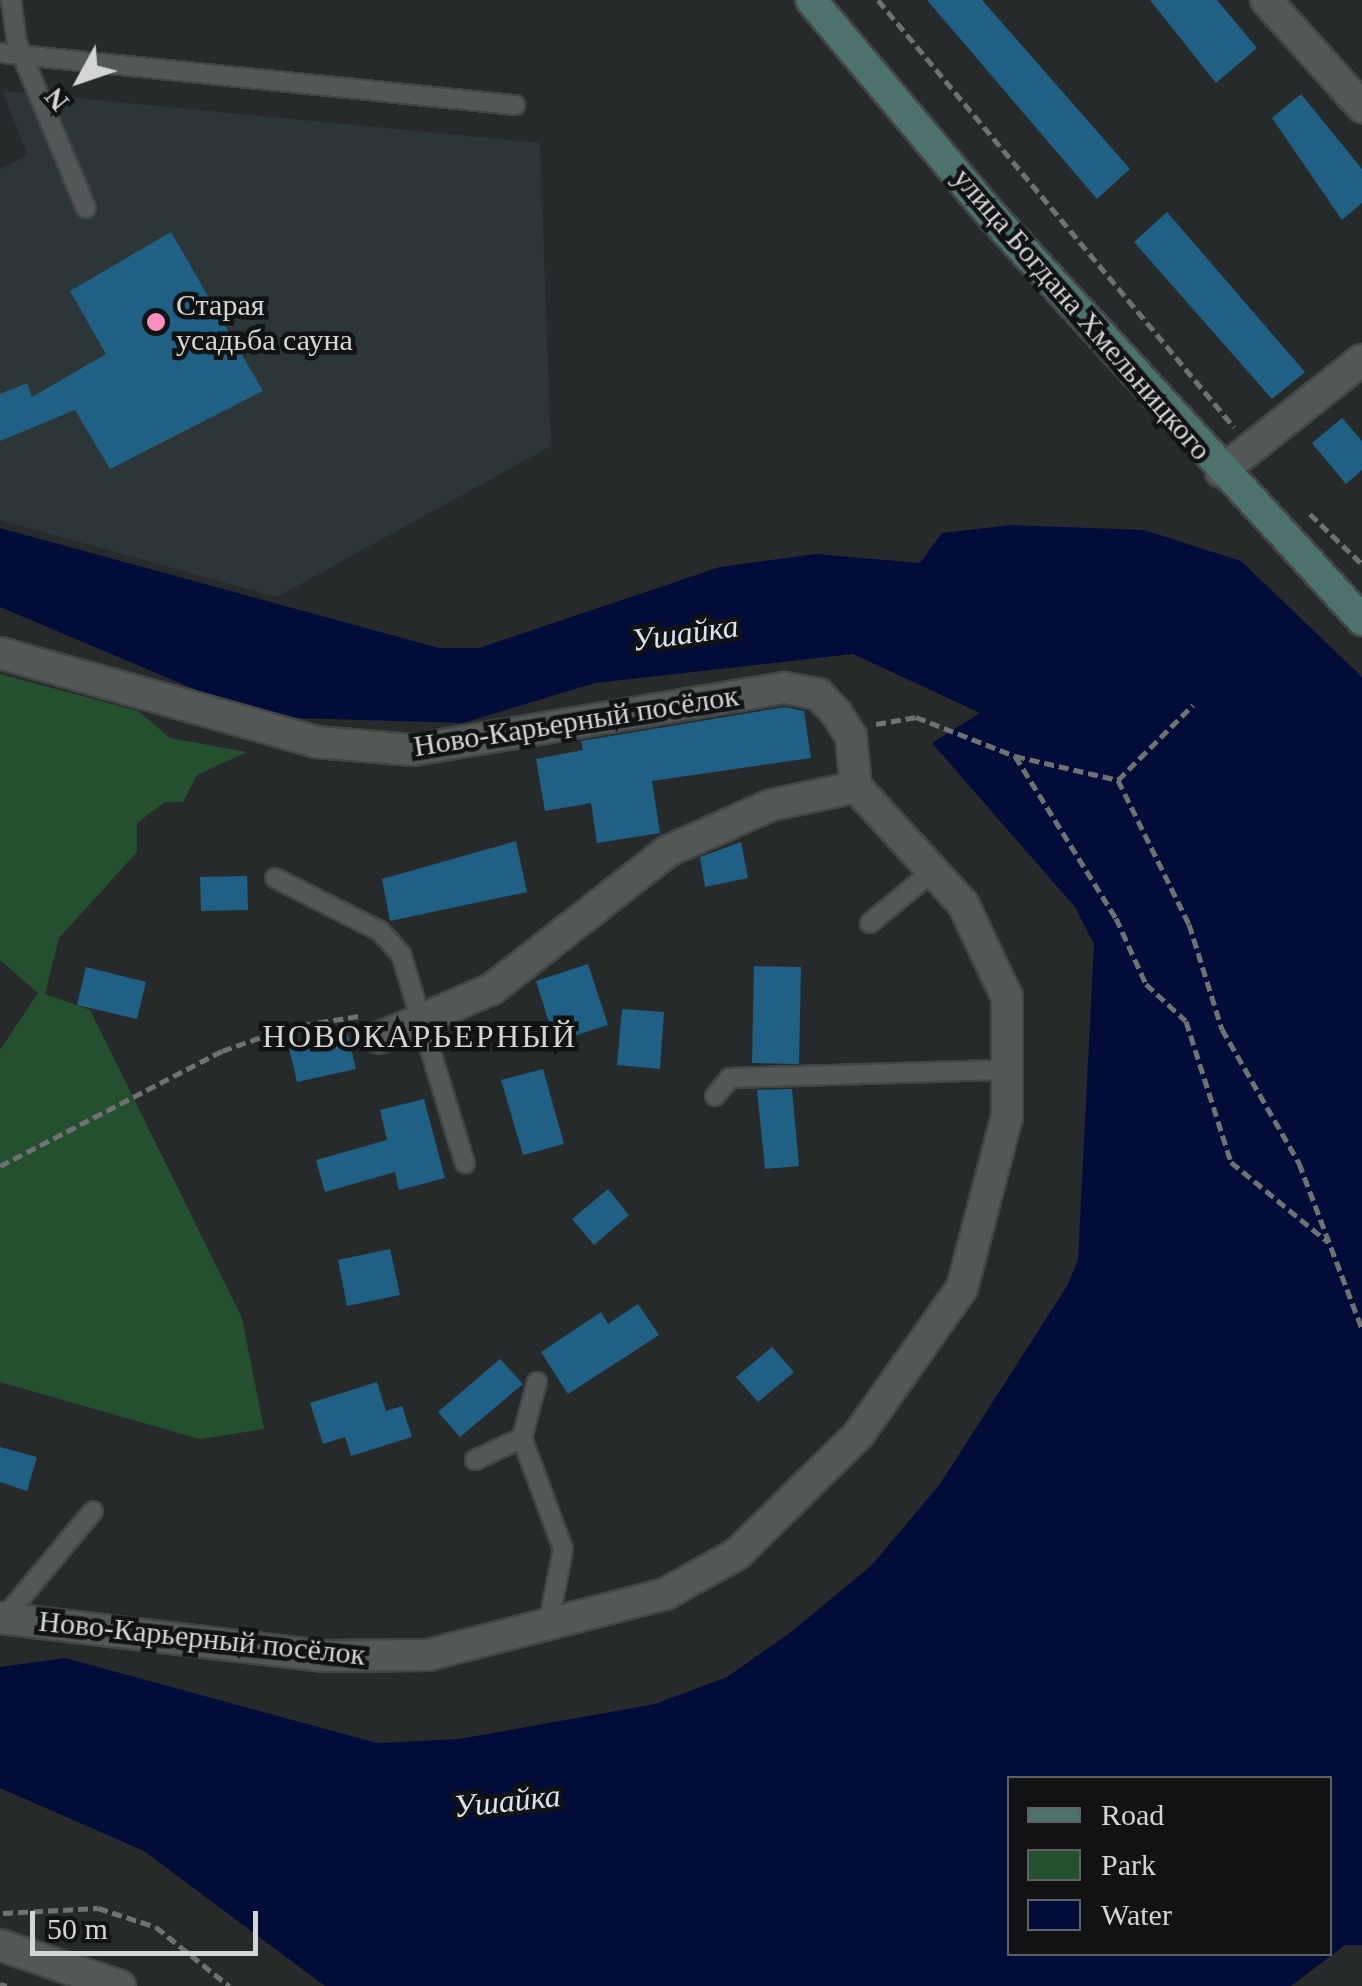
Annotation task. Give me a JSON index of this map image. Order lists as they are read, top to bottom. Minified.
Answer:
{"streets":{"street":["улица Богдана Хмельницкого","Ново-Карьерный посёлок"]},"districts":["НОВОКАРЬЕРНЫЙ"],"water":["Ушайка"],"places":["Старая усадьба сауна"],"legend":["Road","Park","Water"],"scale_bar":"50 m","north":"bottom left"}
